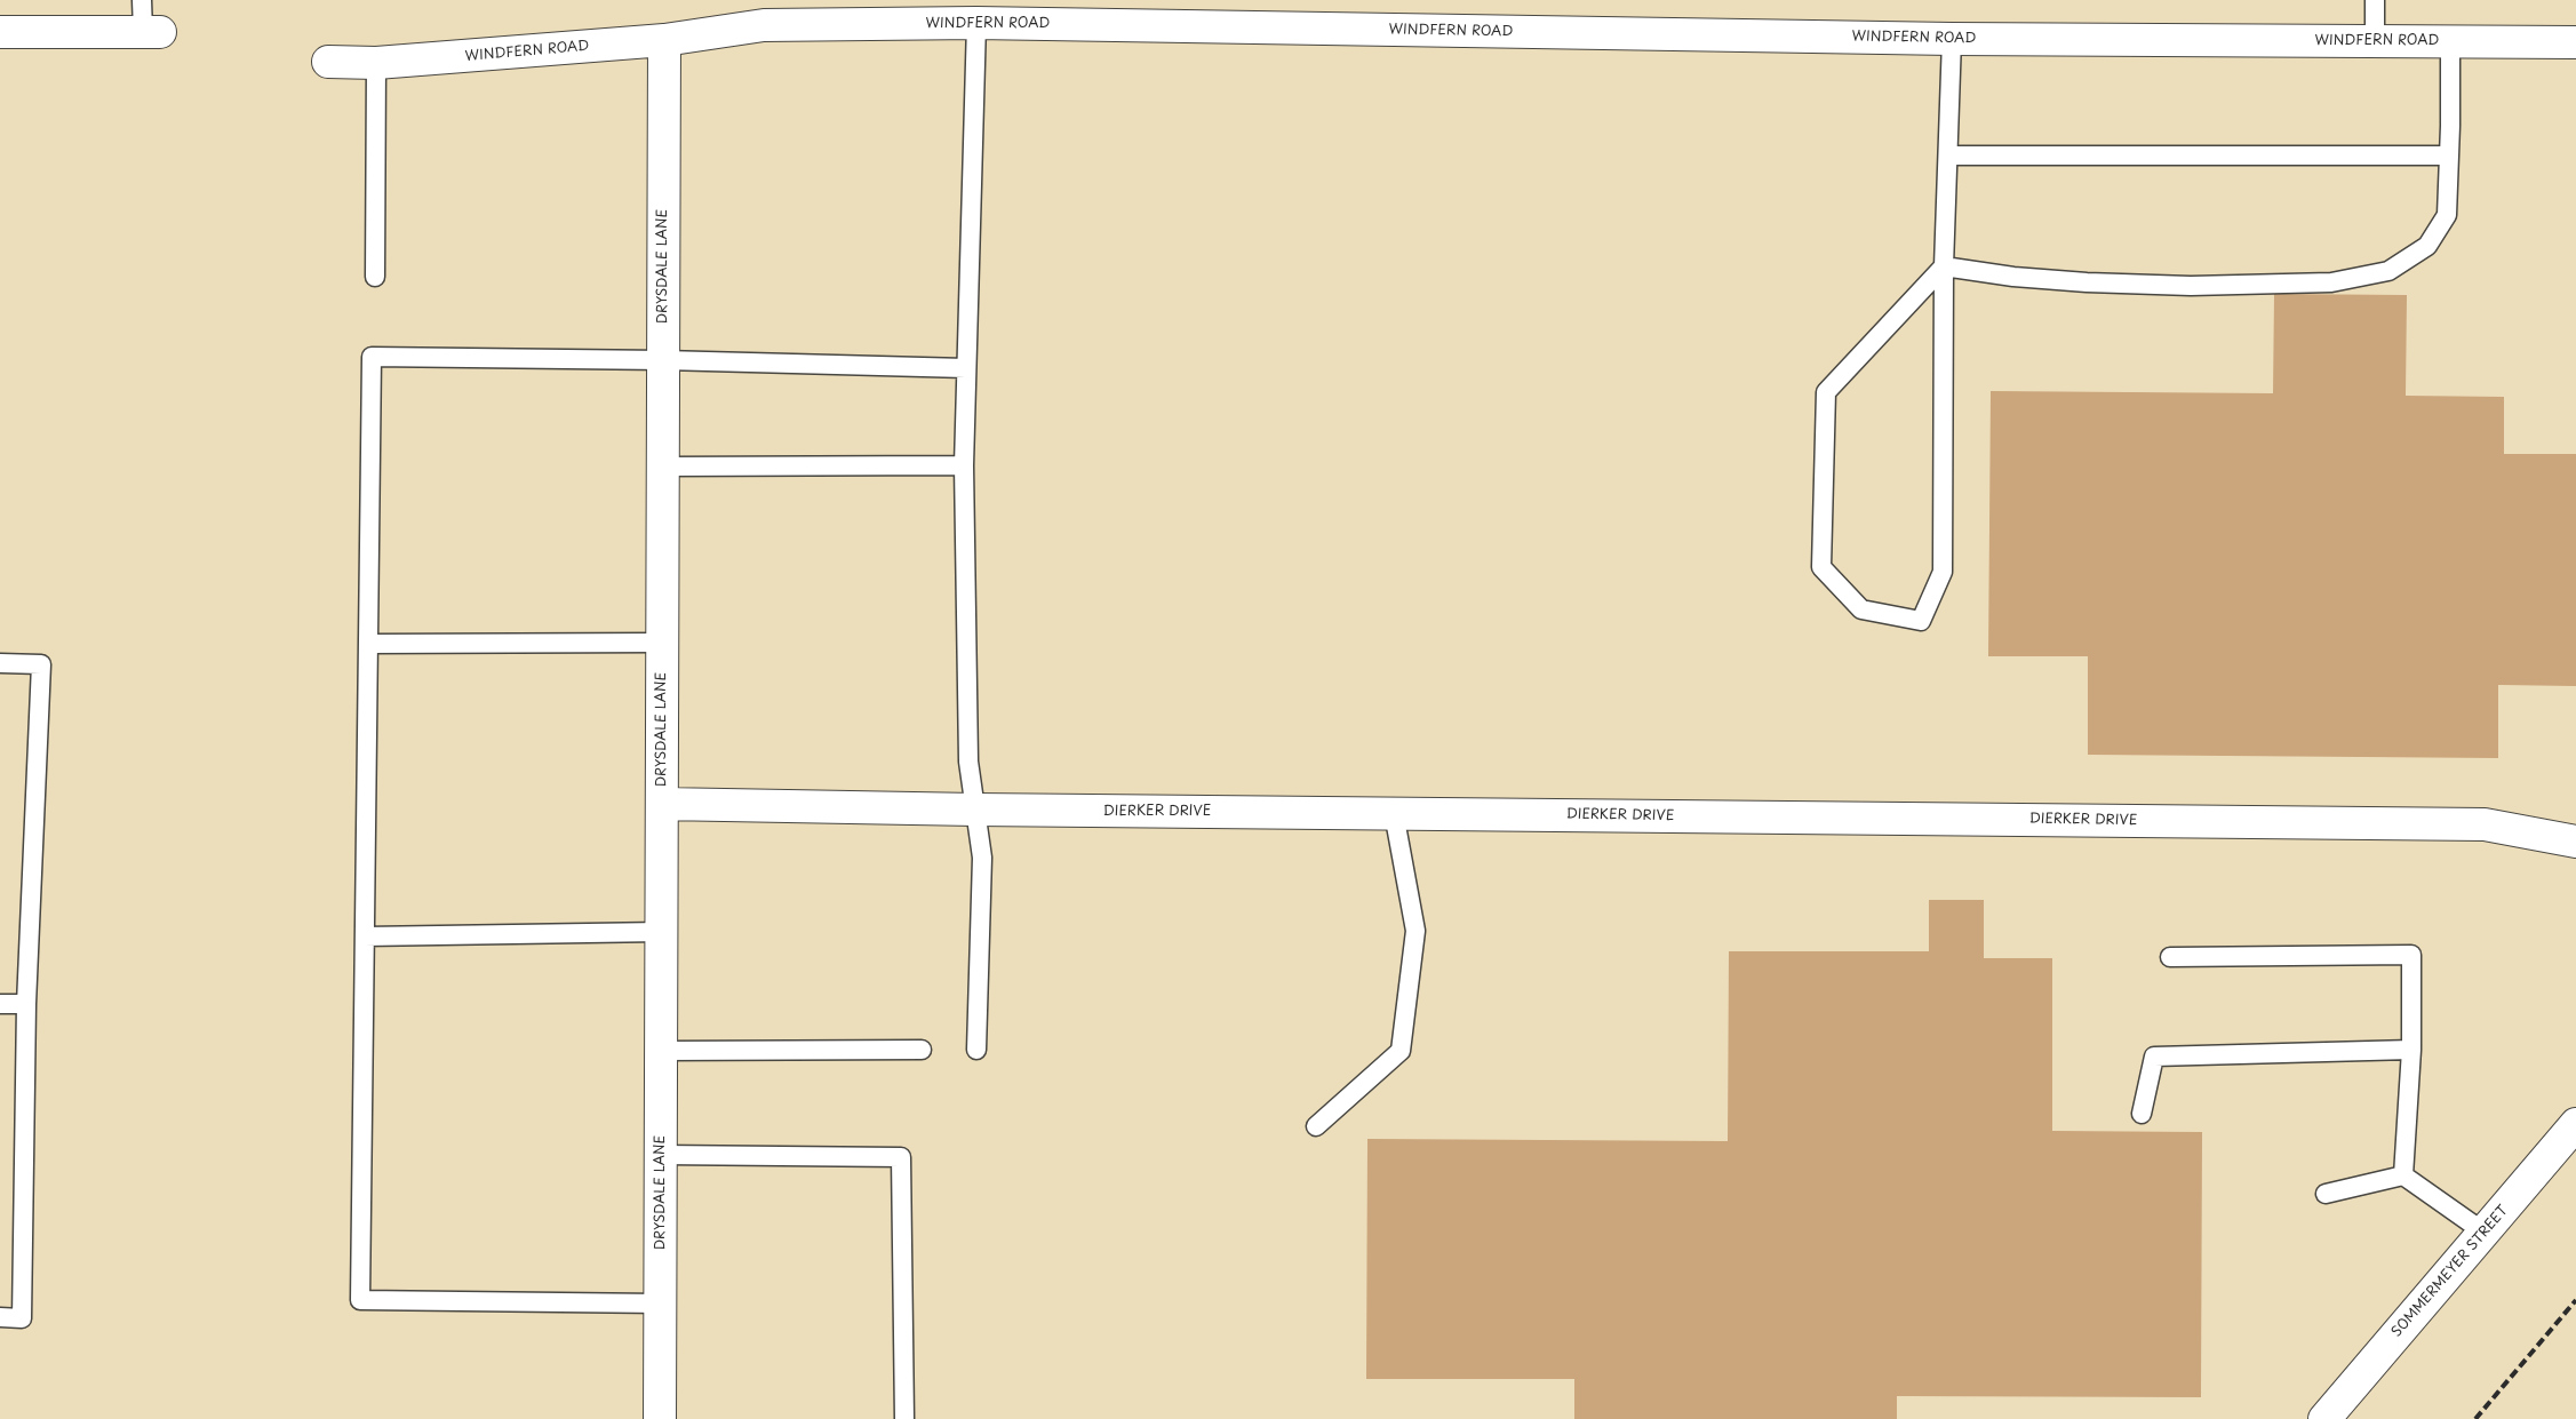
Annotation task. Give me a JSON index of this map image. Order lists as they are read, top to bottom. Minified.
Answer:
{"streets":{"street":["WINDFERN ROAD","DRYSDALE LANE","DIERKER DRIVE","SOMMERMEYER STREET"]},"crossings":[["WINDFERN ROAD","DRYSDALE LANE"],["DRYSDALE LANE","DIERKER DRIVE"]]}
